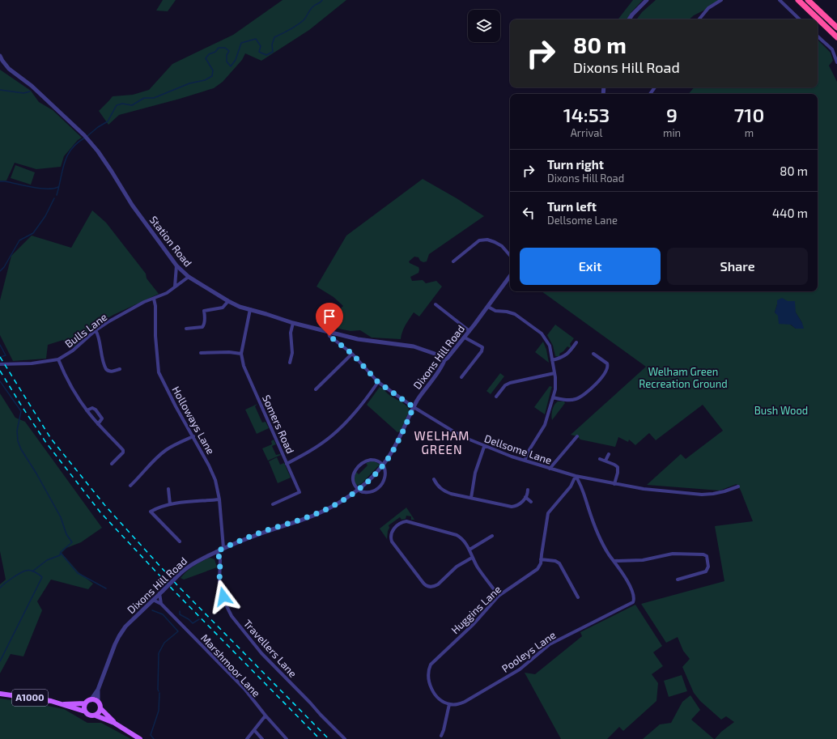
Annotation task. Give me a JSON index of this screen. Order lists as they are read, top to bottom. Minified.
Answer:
{"streets":{"main road":["A1000"],"street":["Station Road","Bulls Lane","Dixons Hill Road","Holloways Lane","Somers Road","Dellsome Lane","Huggins Lane","Travellers Lane","Pooleys Lane","Marshmoor Lane"]},"crossings":[["Station Road","Bulls Lane"],["Station Road","Dixons Hill Road"],["Station Road","Somers Road"],["Station Road","Dellsome Lane"],["Bulls Lane","Holloways Lane"],["Dixons Hill Road","Holloways Lane"],["Dixons Hill Road","Dellsome Lane"],["Dixons Hill Road","Travellers Lane"],["Dixons Hill Road","Marshmoor Lane"],["Dixons Hill Road","A1000"],["Somers Road","Dellsome Lane"],["Dellsome Lane","Huggins Lane"],["Huggins Lane","Pooleys Lane"]],"districts":["WELHAM GREEN"],"parks":["Welham Green Recreation Ground","Bush Wood"],"page":{"turn":["80 m","Dixons Hill Road"],"eta":["14:53","Arrival","9","min","710","m"],"list":[{"name":"Turn right","note":"Dixons Hill Road","value":"80 m"},{"name":"Turn left","note":"Dellsome Lane","value":"440 m"}],"buttons":["Exit","Share"]}}
